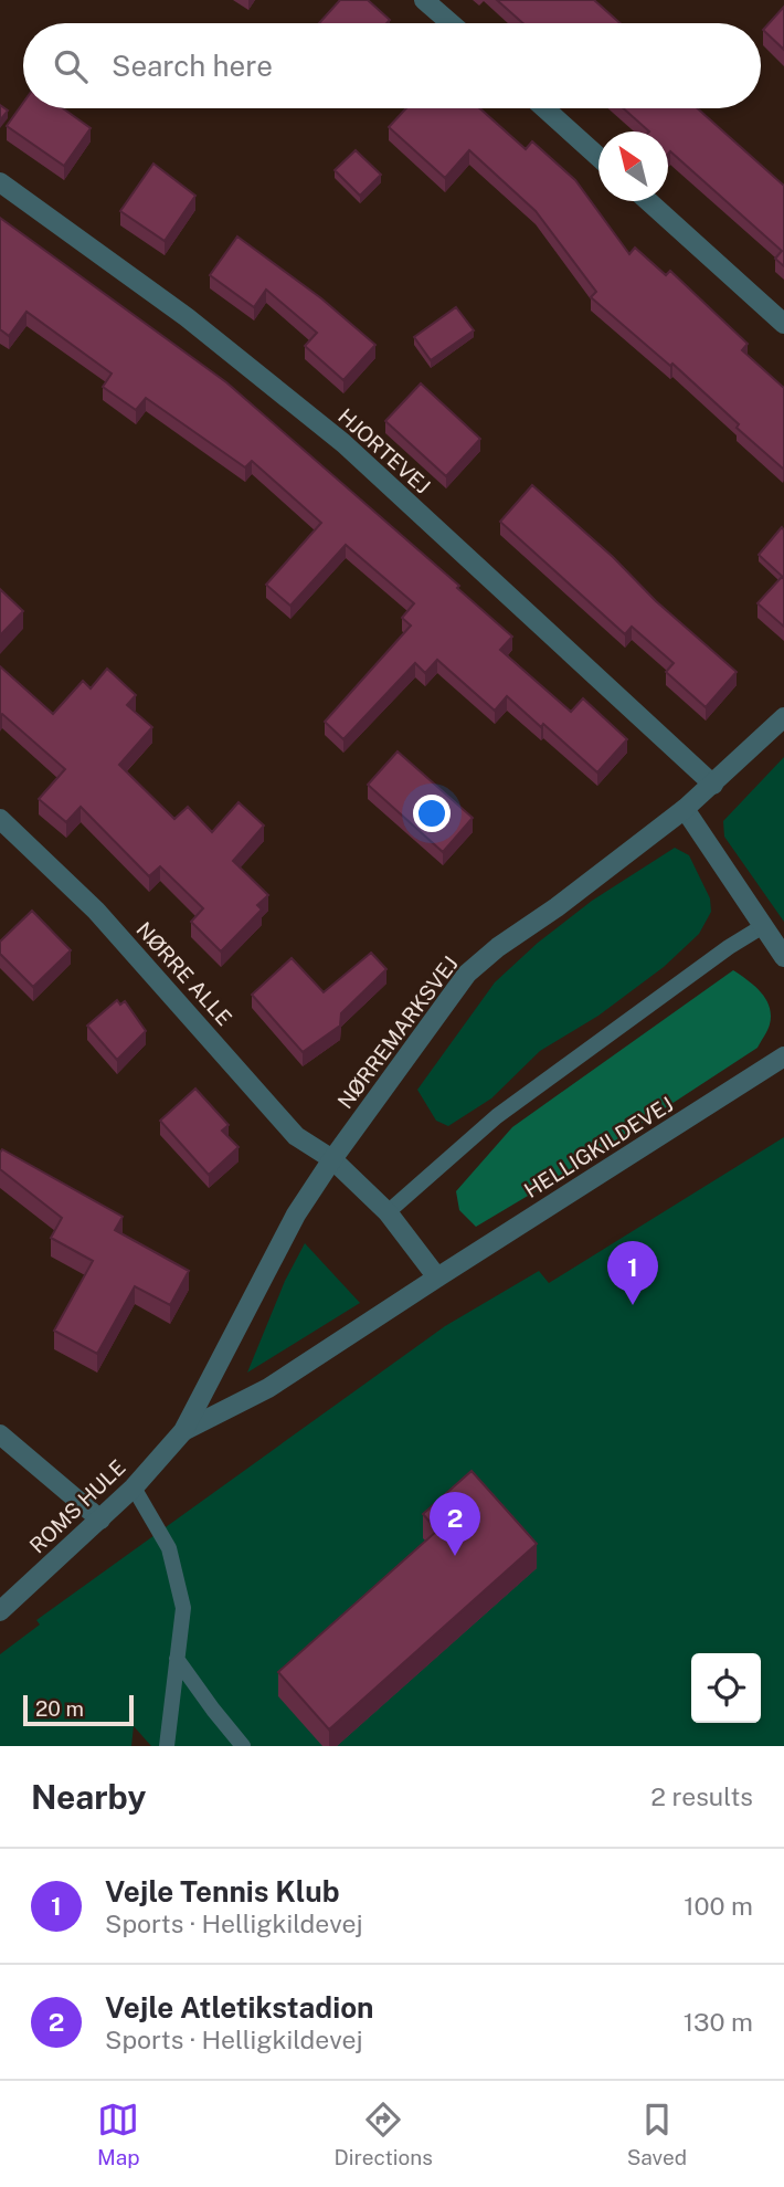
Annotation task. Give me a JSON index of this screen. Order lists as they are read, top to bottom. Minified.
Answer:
{"streets":{"street":["HJORTEVEJ","NØRRE ALLE","NØRREMARKSVEJ","HELLIGKILDEVEJ","ROMS HULE"]},"crossings":[["HJORTEVEJ","NØRREMARKSVEJ"],["NØRRE ALLE","NØRREMARKSVEJ"],["NØRREMARKSVEJ","HELLIGKILDEVEJ"],["NØRREMARKSVEJ","ROMS HULE"],["HELLIGKILDEVEJ","ROMS HULE"]],"scale_bar":"20 m","north":"top left","page":{"search":"Search here","pins":["1","2"],"scale":"20 m","heading":["Nearby","2 results"],"list":[{"mark":"1","name":"Vejle Tennis Klub","note":"Sports · Helligkildevej","value":"100 m"},{"mark":"2","name":"Vejle Atletikstadion","note":"Sports · Helligkildevej","value":"130 m"}],"nav":["Map","Directions","Saved"]}}
